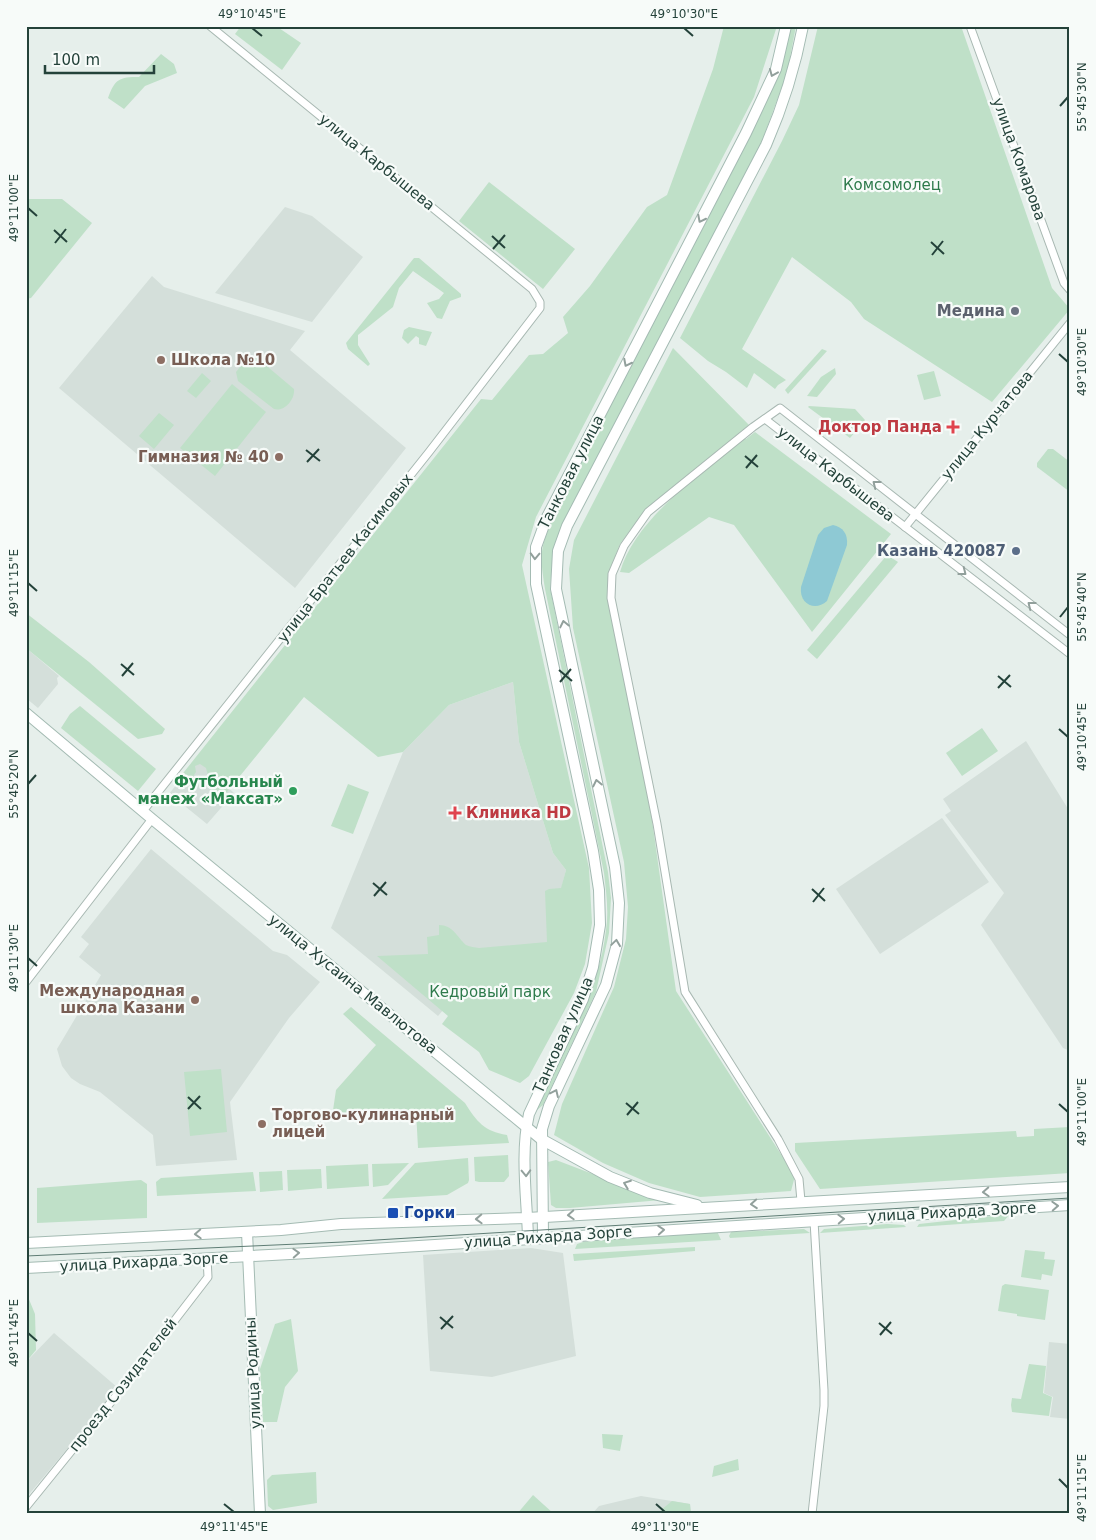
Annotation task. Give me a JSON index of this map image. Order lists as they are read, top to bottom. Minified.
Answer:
{"streets":{"main road":["Танковая улица","улица Хусаина Мавлютова","улица Рихарда Зорге","улица Родины"],"street":["улица Комарова","улица Карбышева","улица Курчатова","улица Братьев Касимовых","проезд Созидателей"]},"crossings":[["улица Карбышева","улица Курчатова"],["улица Карбышева","улица Братьев Касимовых"],["Танковая улица","улица Хусаина Мавлютова"],["Танковая улица","улица Рихарда Зорге"],["улица Братьев Касимовых","улица Хусаина Мавлютова"],["улица Хусаина Мавлютова","улица Рихарда Зорге"],["улица Рихарда Зорге","улица Родины"],["улица Рихарда Зорге","проезд Созидателей"]],"parks":["Комсомолец","Кедровый парк"],"places":{"other":["Медина","Школа №10","Гимназия № 40","Казань 420087","Футбольный манеж «Максат»","Международная школа Казани","Торгово-кулинарный лицей"],"health":["Доктор Панда","Клиника HD"],"transit":["Горки"]},"scale_bar":"100 m","coordinates":["49°10'45\"E","49°10'30\"E","55°45'30\"N","49°11'00\"E","49°11'15\"E","55°45'40\"N","55°45'20\"N","49°11'30\"E","49°11'45\"E"]}
